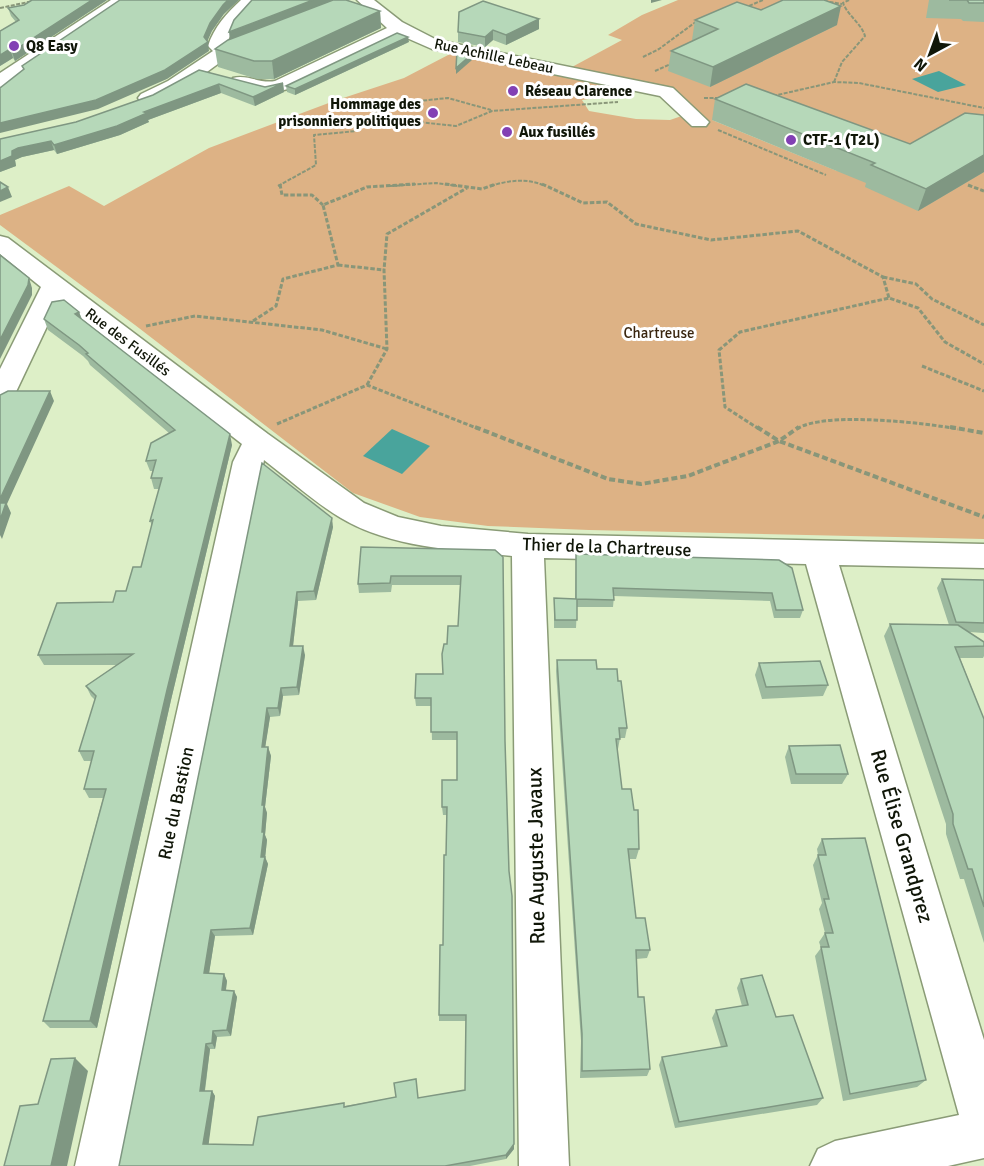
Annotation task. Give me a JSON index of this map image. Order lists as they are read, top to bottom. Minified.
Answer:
{"streets":{"street":["Rue Achille Lebeau","Rue des Fusillés","Thier de la Chartreuse","Rue du Bastion","Rue Élise Grandprez","Rue Auguste Javaux"]},"crossings":[["Rue des Fusillés","Thier de la Chartreuse"],["Rue des Fusillés","Rue du Bastion"],["Thier de la Chartreuse","Rue du Bastion"],["Thier de la Chartreuse","Rue Élise Grandprez"],["Thier de la Chartreuse","Rue Auguste Javaux"]],"parks":["Chartreuse"],"places":["Q8 Easy","Réseau Clarence","Hommage des prisonniers politiques","Aux fusillés","CTF-1 (T2L)"],"north":"bottom left"}
